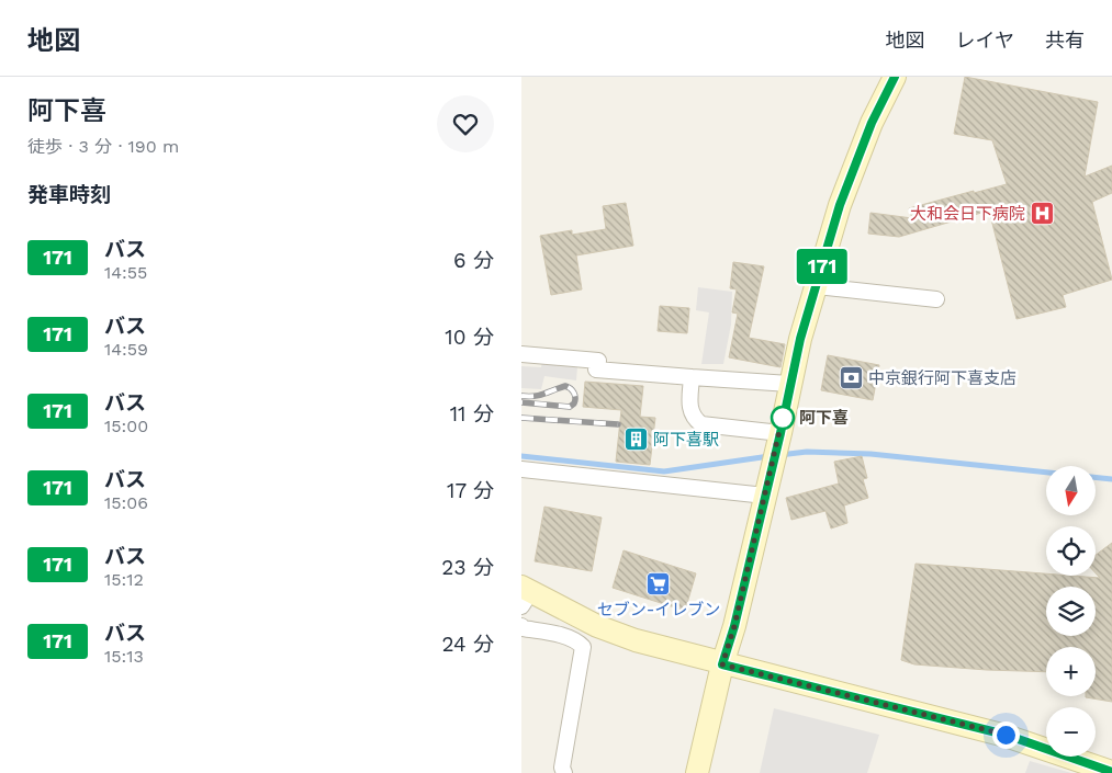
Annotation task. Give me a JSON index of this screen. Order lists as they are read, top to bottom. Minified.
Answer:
{"places":{"hospital":["大和会日下病院"],"bank":["中京銀行阿下喜支店"],"other":["阿下喜"],"building":["阿下喜駅"],"supermarket":["セブン-イレブン"]},"lines":["bus line 171"],"north":"bottom","page":{"header":"地図","nav":["地図","レイヤ","共有"],"heading":[["阿下喜","徒歩 · 3 分 · 190 m"],"発車時刻"],"on_map":"171","list":[{"mark":"171","name":"バス","note":"14:55","value":"6 分"},{"mark":"171","name":"バス","note":"14:59","value":"10 分"},{"mark":"171","name":"バス","note":"15:00","value":"11 分"},{"mark":"171","name":"バス","note":"15:06","value":"17 分"},{"mark":"171","name":"バス","note":"15:12","value":"23 分"},{"mark":"171","name":"バス","note":"15:13","value":"24 分"}],"map_buttons":["+","−"]}}
